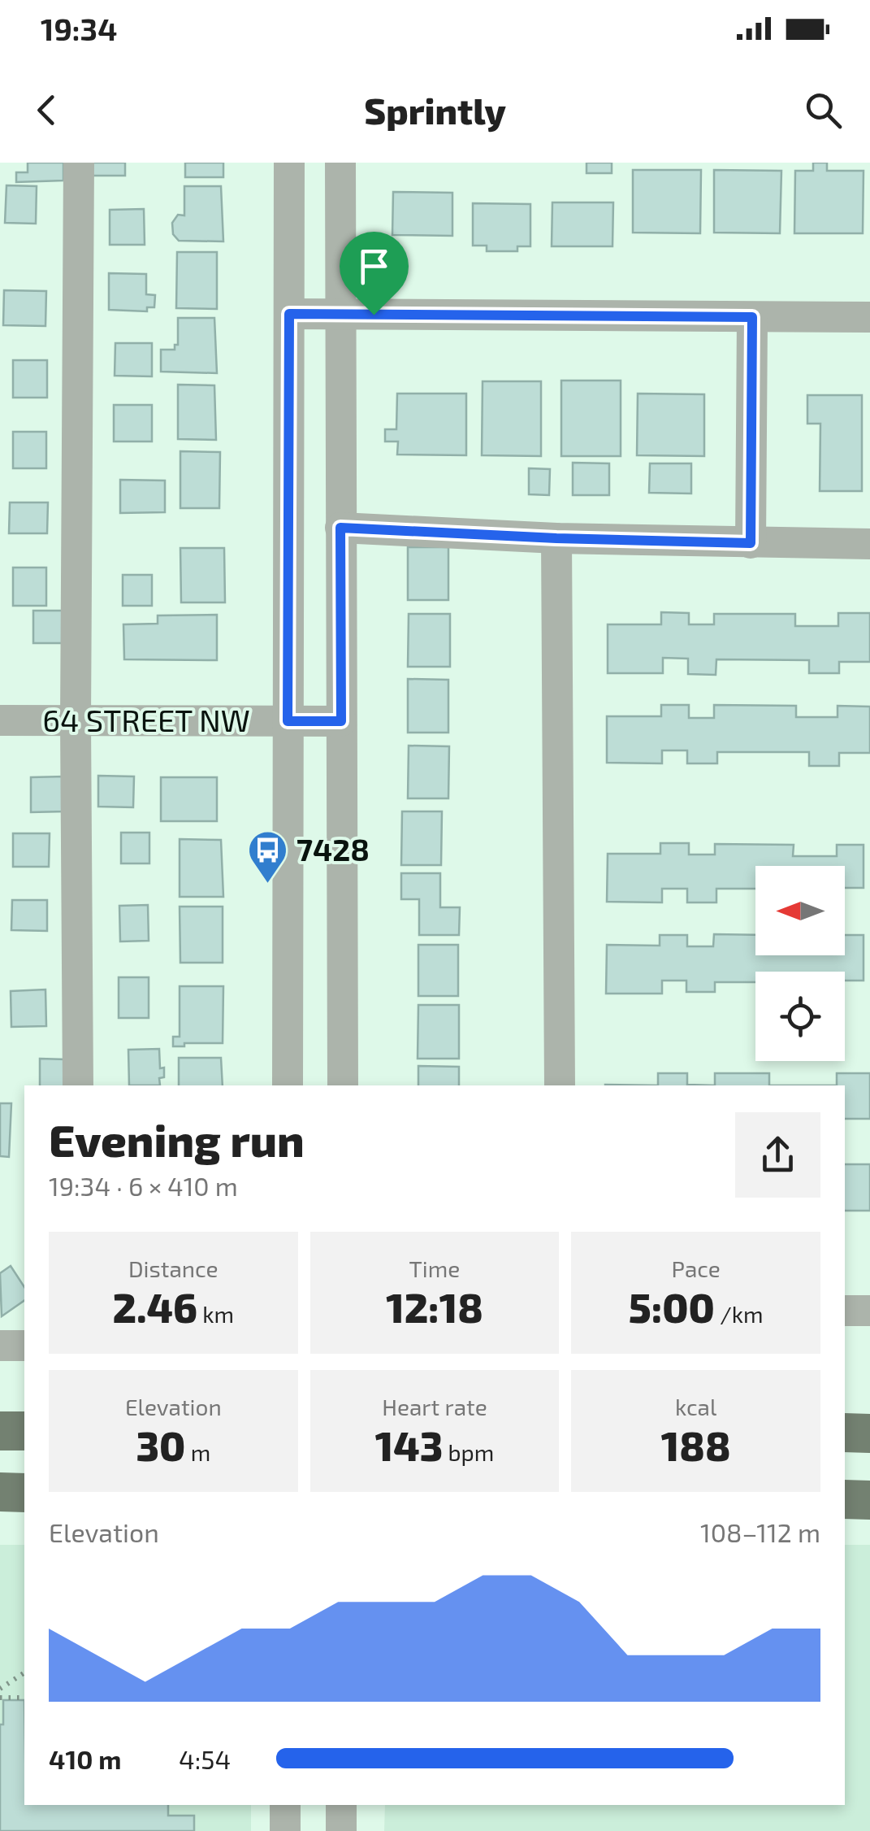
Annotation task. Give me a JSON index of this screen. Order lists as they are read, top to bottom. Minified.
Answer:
{"streets":{"street":["64 STREET NW"]},"places":{"bus stop":["7428"]},"north":"left","page":{"status":"19:34","header":"Sprintly","heading":["Evening run","19:34 · 6 × 410 m"],"stats":[["Distance","2.46 km"],["Time","12:18"],["Pace","5:00 /km"],["Elevation","30 m"],["Heart rate","143 bpm"],["kcal","188"]],"chart":["Elevation","108–112 m"],"list":[{"name":"410 m","note":"4:54"}]}}
